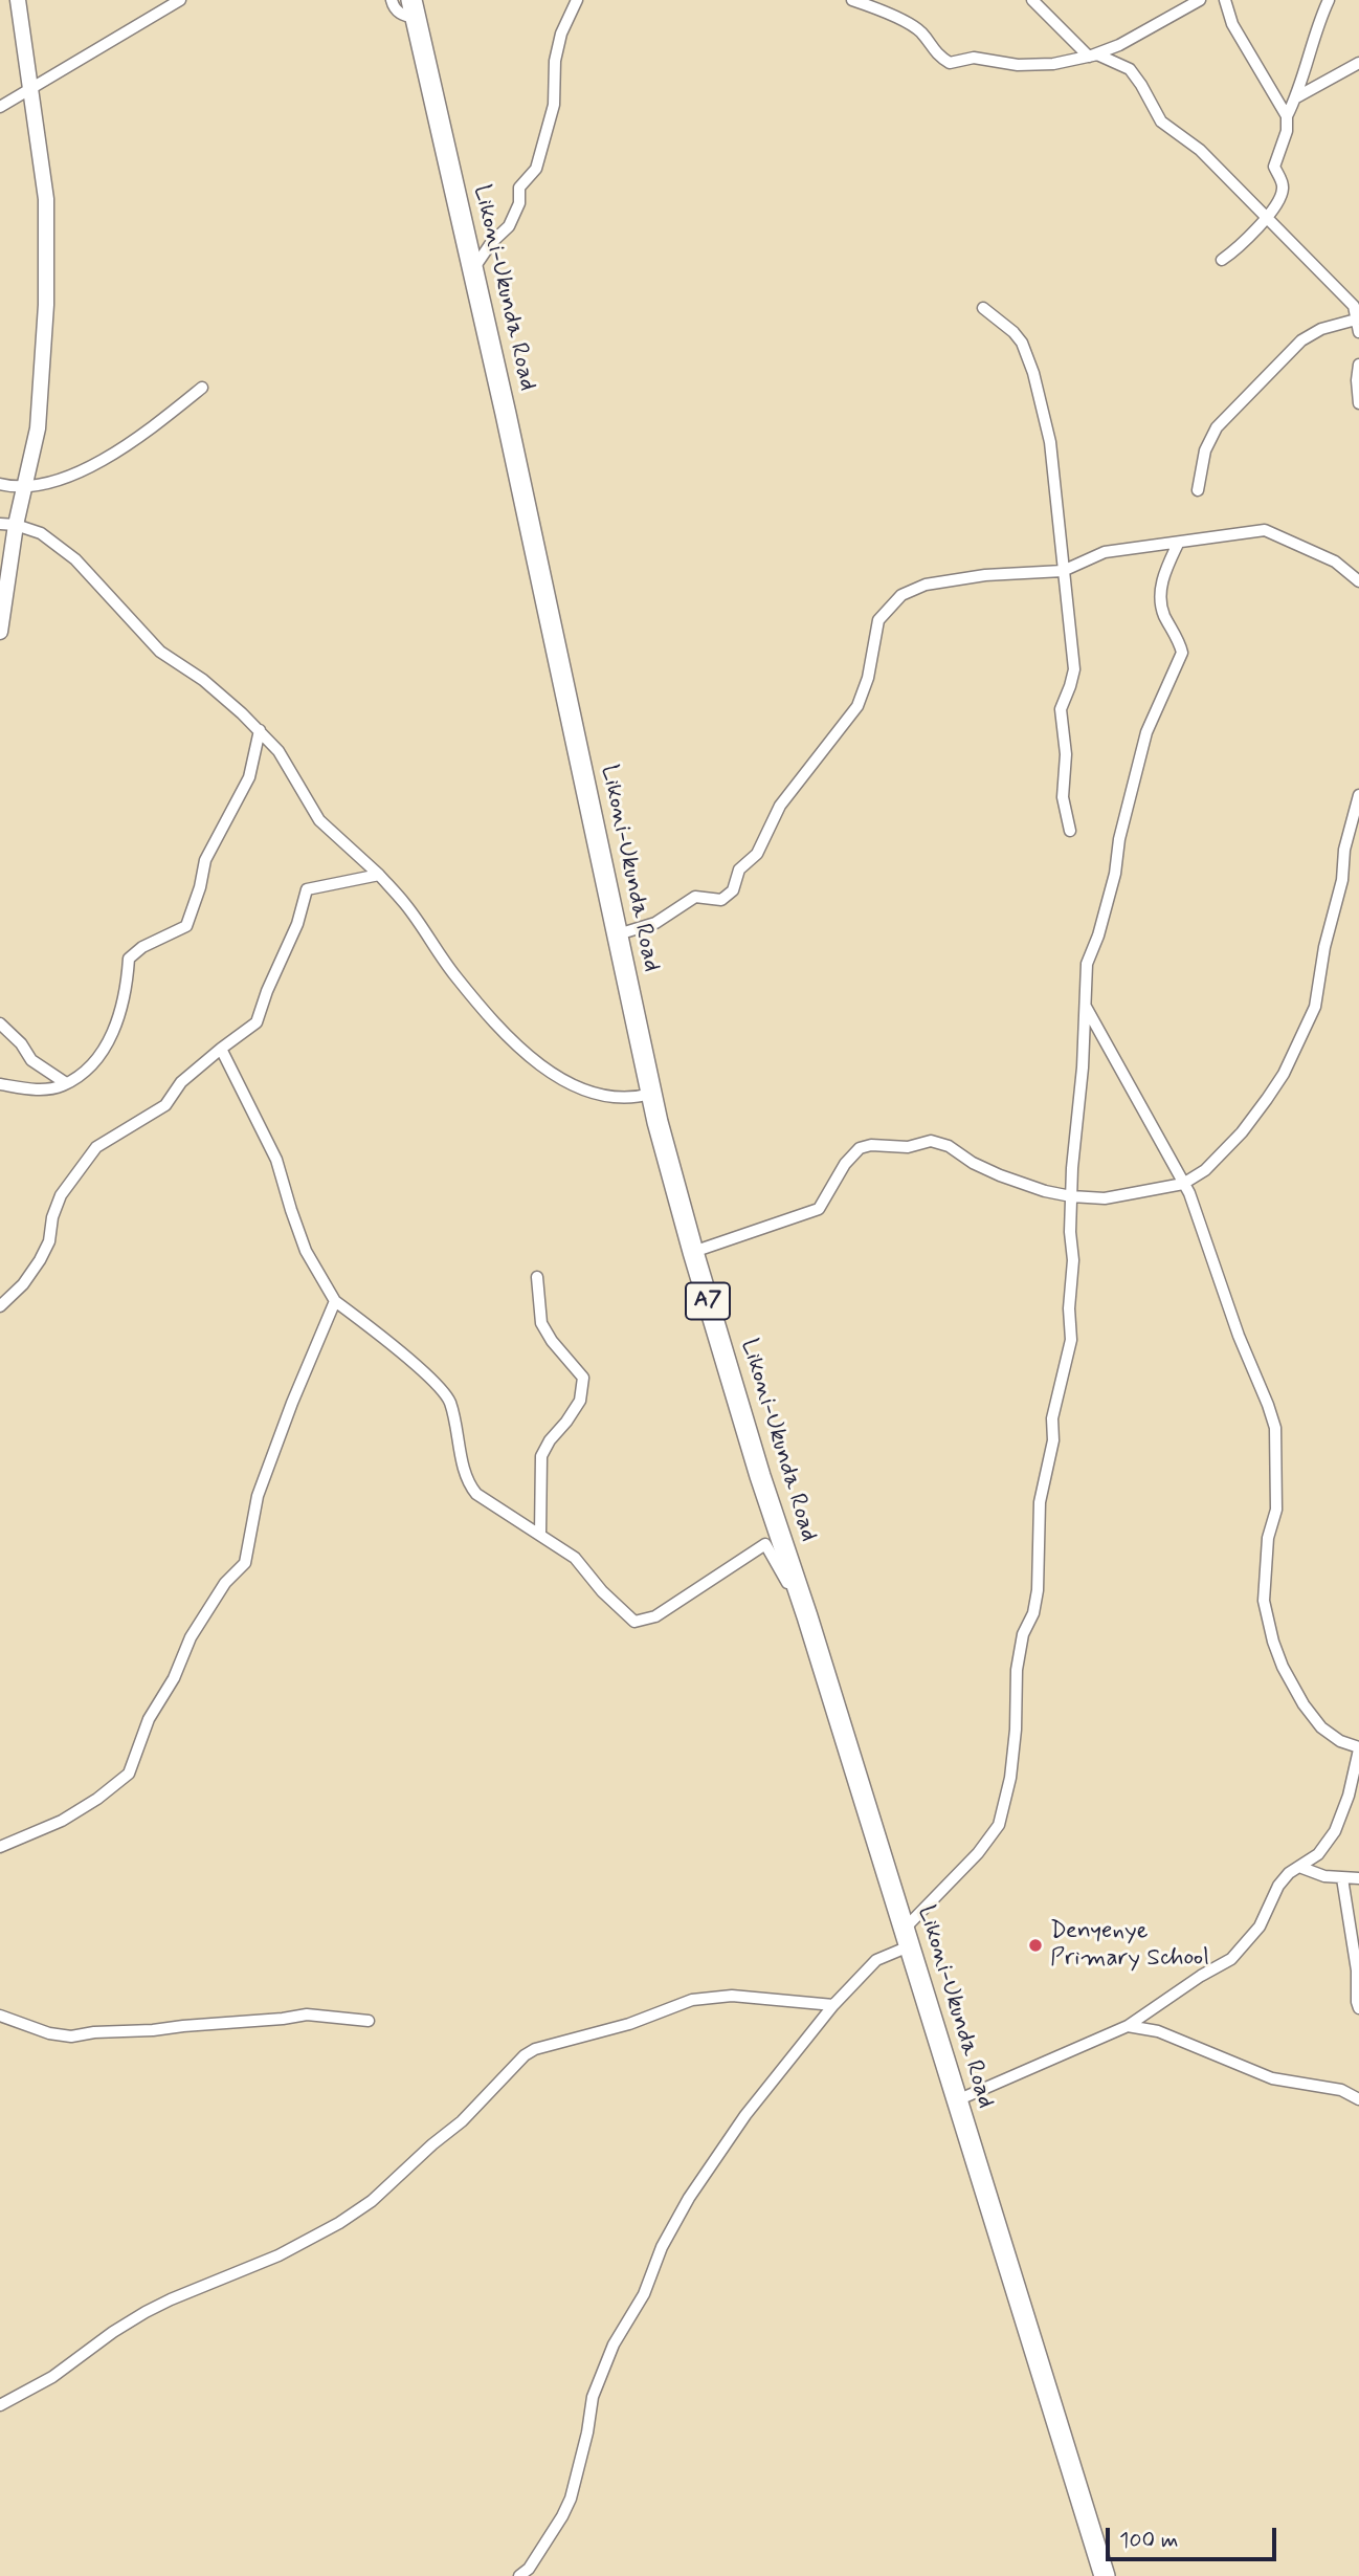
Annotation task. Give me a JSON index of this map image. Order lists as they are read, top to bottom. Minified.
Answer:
{"streets":{"highway":["Likoni-Ukunda Road","A7"]},"places":["Denyenye Primary School"],"scale_bar":"100 m"}
